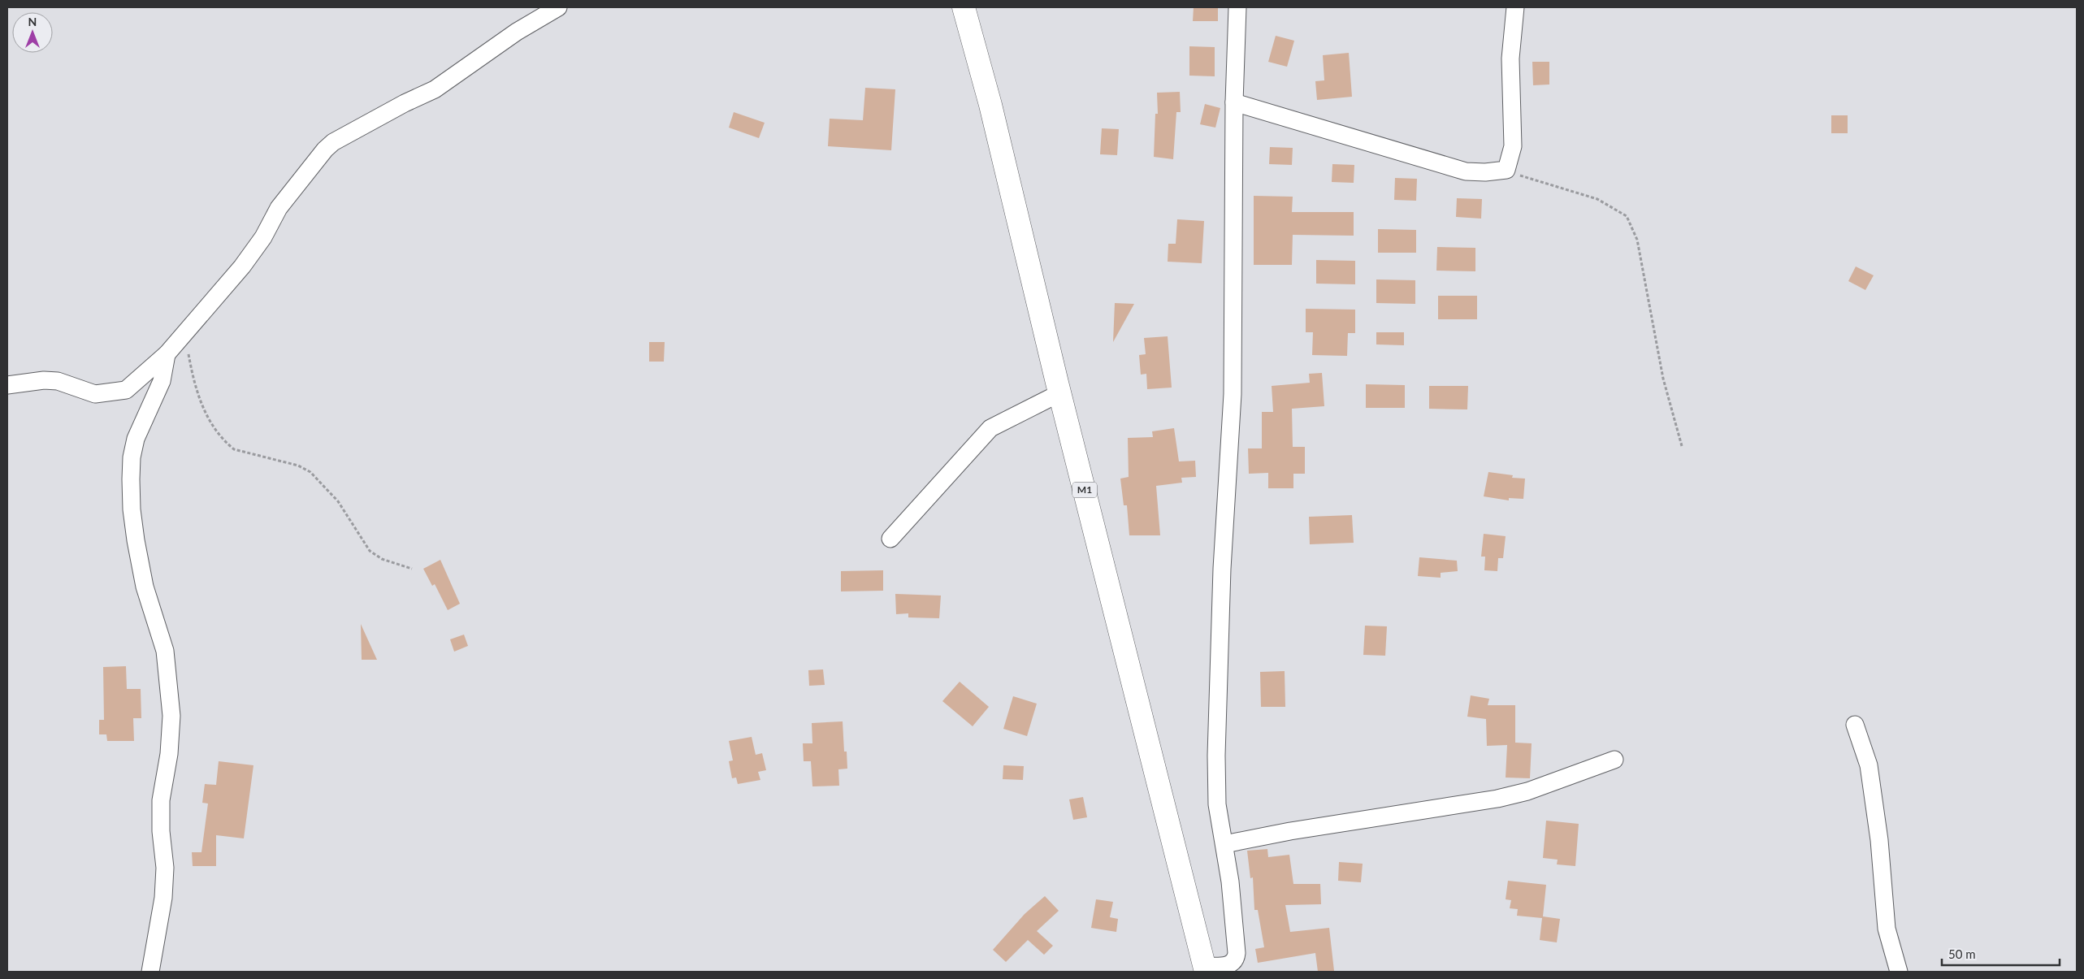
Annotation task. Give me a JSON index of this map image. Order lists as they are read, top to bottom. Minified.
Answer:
{"streets":{"highway":["M1"]},"scale_bar":"50 m","north":"top"}
